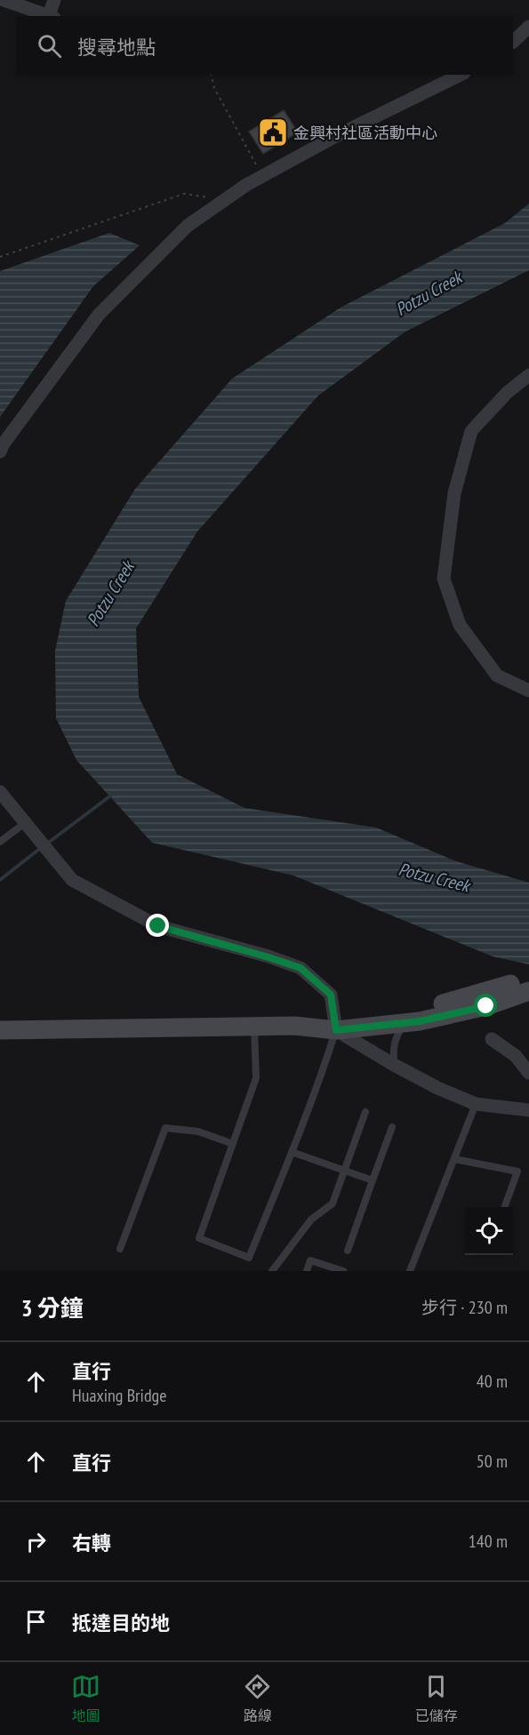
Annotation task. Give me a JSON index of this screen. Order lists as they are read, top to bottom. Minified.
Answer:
{"water":["Potzu Creek"],"places":{"public building":["金興村社區活動中心"]},"page":{"search":"搜尋地點","heading":["3 分鐘","步行 · 230 m"],"list":[["直行","Huaxing Bridge","40 m"],["直行","50 m"],["右轉","140 m"],"抵達目的地"],"nav":["地圖","路線","已儲存"]}}
